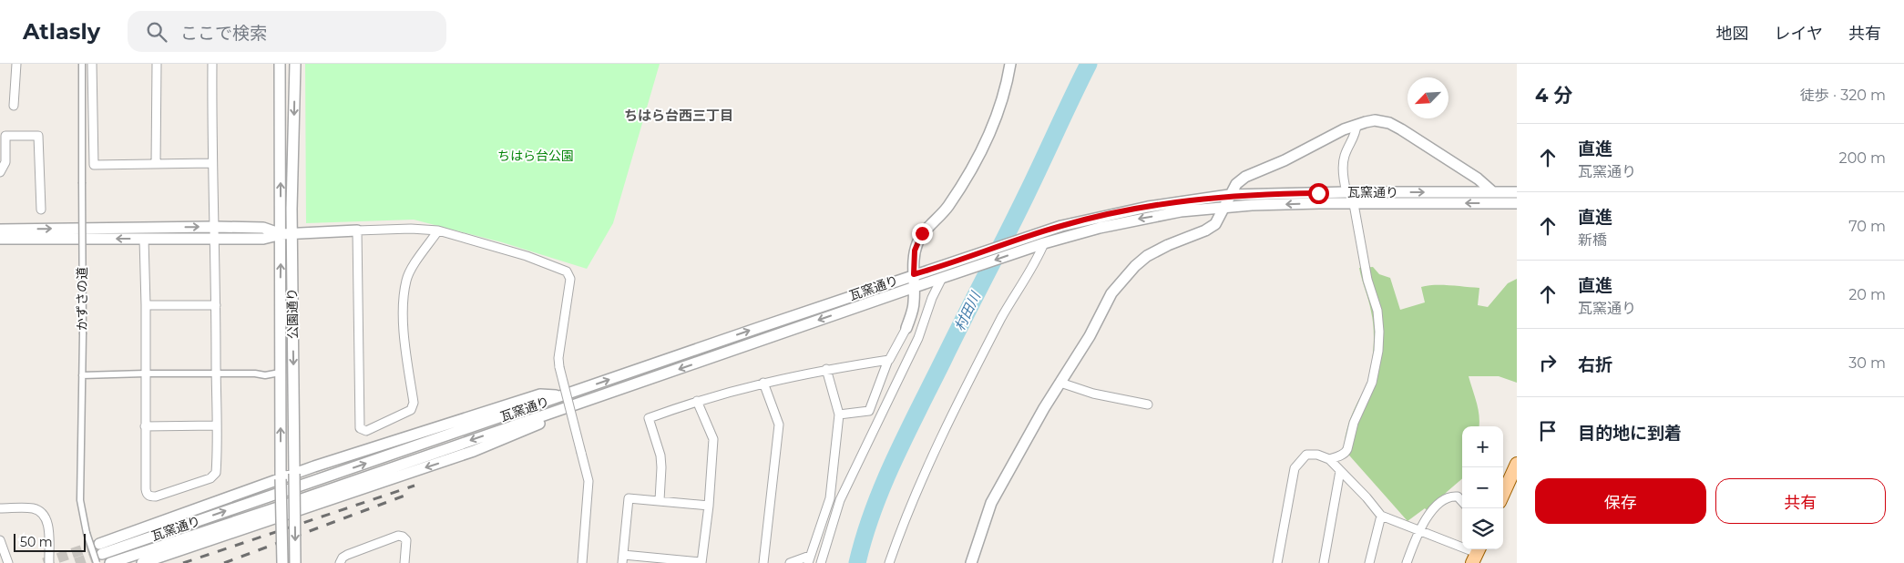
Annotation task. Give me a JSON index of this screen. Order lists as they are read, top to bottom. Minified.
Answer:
{"streets":{"street":["瓦窯通り","かずさの道","公園通り"]},"crossings":[["瓦窯通り","かずさの道"]],"districts":["ちはら台西三丁目"],"water":["村田川"],"parks":["ちはら台公園"],"scale_bar":"50 m","north":"bottom left","page":{"header":"Atlasly","search":"ここで検索","nav":["地図","レイヤ","共有"],"heading":["4 分","徒歩 · 320 m"],"list":[["直進","瓦窯通り","200 m"],["直進","新橋","70 m"],["直進","瓦窯通り","20 m"],["右折","30 m"],"目的地に到着"],"map_buttons":["+","−"],"buttons":["保存","共有"],"scale":"50 m"}}
